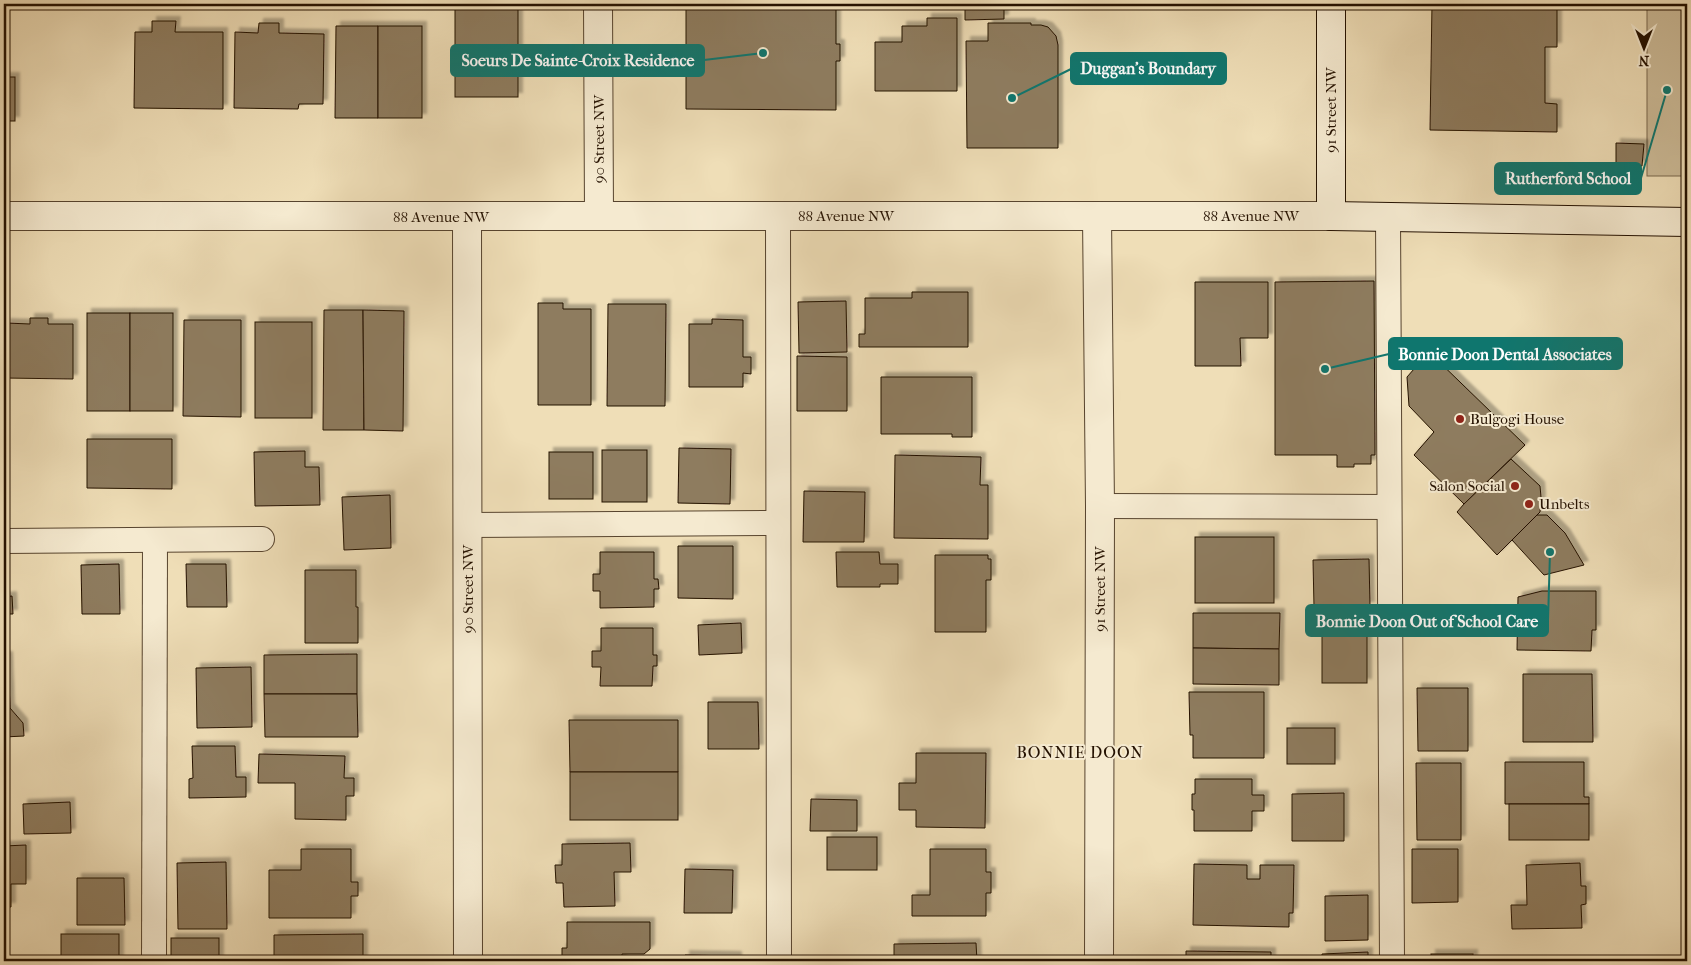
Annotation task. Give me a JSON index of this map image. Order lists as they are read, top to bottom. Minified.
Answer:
{"streets":{"street":["91 Street NW","90 Street NW","88 Avenue NW"]},"crossings":[["91 Street NW","88 Avenue NW"],["90 Street NW","88 Avenue NW"]],"districts":["BONNIE DOON"],"places":["Soeurs De Sainte-Croix Residence","Rutherford School","Duggan's Boundary","Bonnie Doon Dental Associates","Bulgogi House","Salon Social","Unbelts","Bonnie Doon Out of School Care"],"north":"bottom"}
